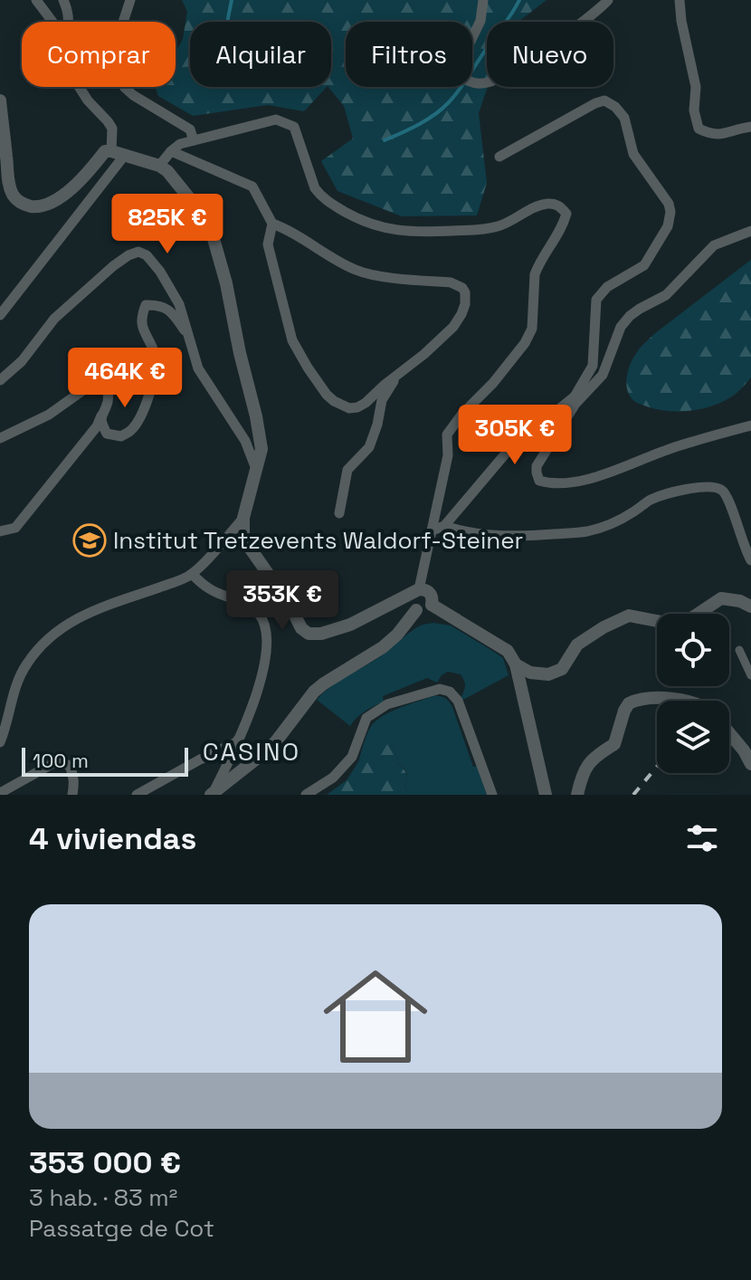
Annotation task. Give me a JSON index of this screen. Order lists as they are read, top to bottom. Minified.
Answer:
{"districts":["CASINO"],"places":{"school or university":["Institut Tretzevents Waldorf-Steiner"]},"scale_bar":"100 m","page":{"chip":["Comprar","Alquilar","Filtros","Nuevo"],"price":["825K €","464K €","305K €","353K €"],"scale":"100 m","heading":"4 viviendas","list":[{"name":"353 000 €","note":"3 hab. · 83 m² · Passatge de Cot"}]}}
